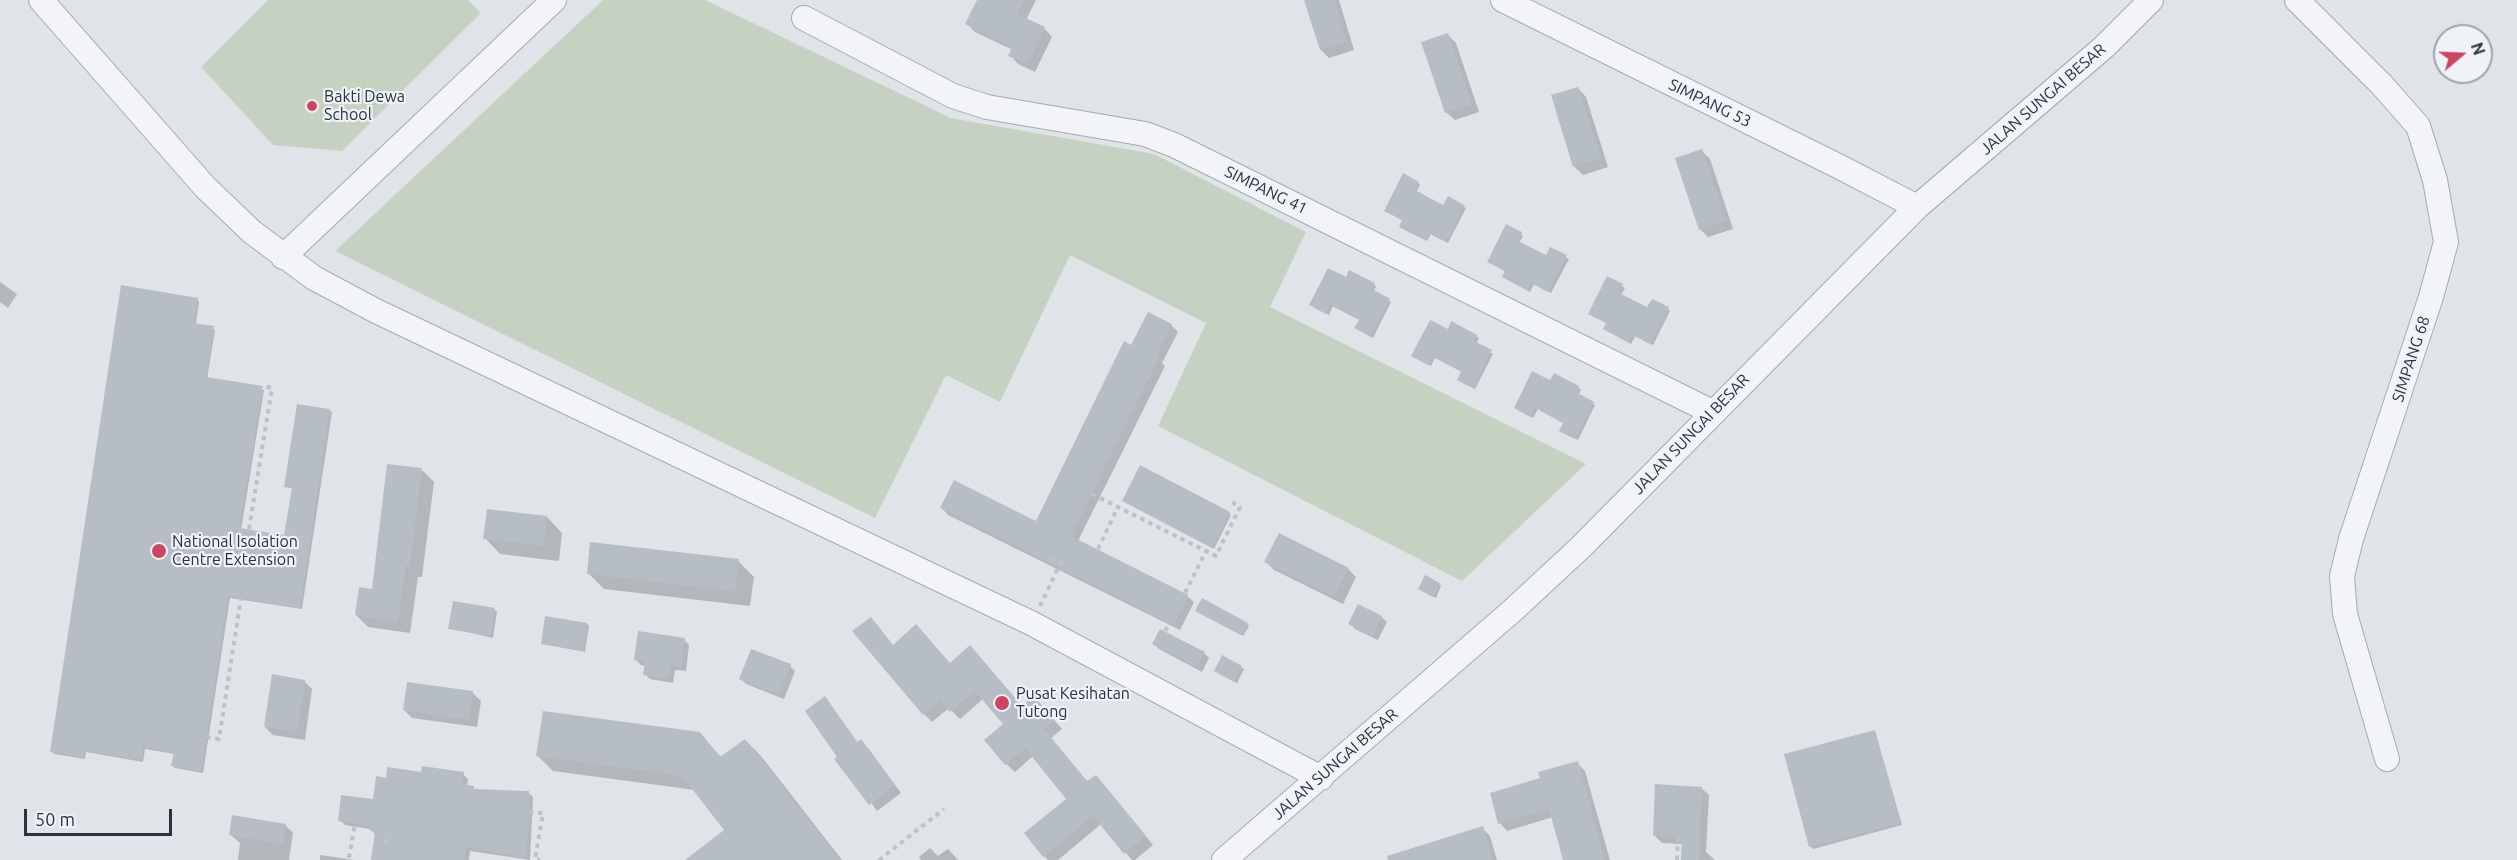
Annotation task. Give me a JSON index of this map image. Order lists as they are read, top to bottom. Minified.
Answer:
{"streets":{"street":["JALAN SUNGAI BESAR","SIMPANG 53","SIMPANG 41","SIMPANG 68"]},"crossings":[["JALAN SUNGAI BESAR","SIMPANG 53"],["JALAN SUNGAI BESAR","SIMPANG 41"]],"places":["Bakti Dewa School","National Isolation Centre Extension","Pusat Kesihatan Tutong"],"scale_bar":"50 m","north":"right"}
